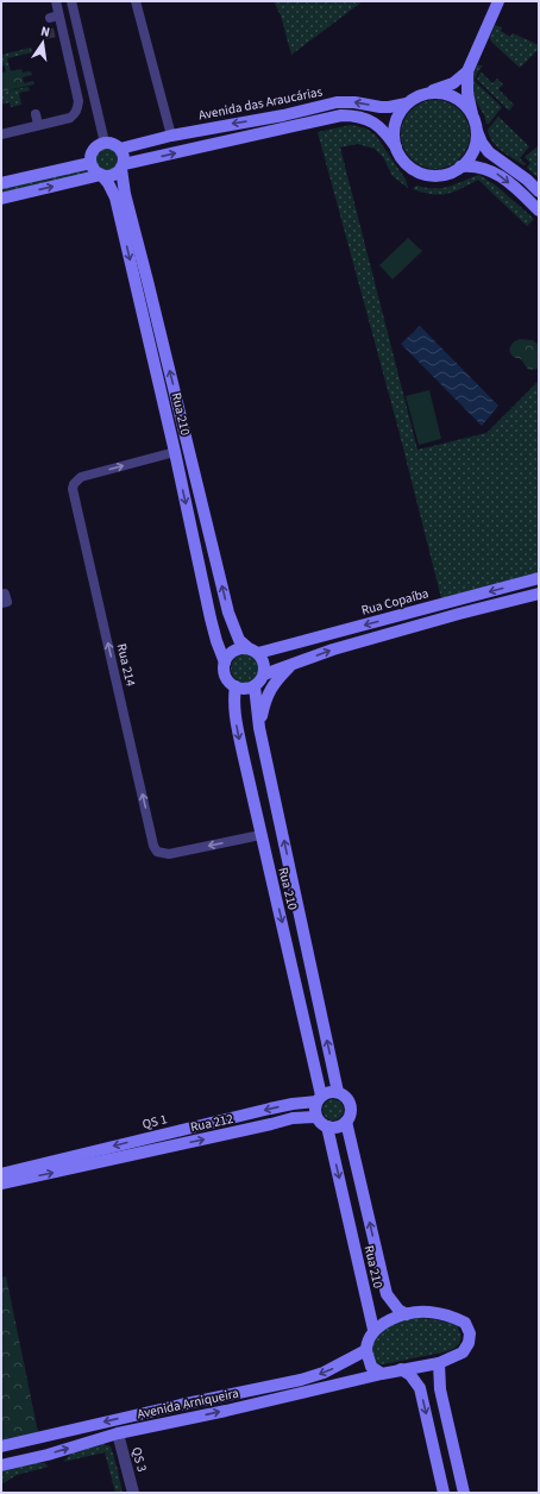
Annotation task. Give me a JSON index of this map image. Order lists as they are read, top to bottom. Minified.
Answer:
{"streets":{"main road":["Avenida das Araucárias","Rua 210","Rua Copaíba","QS 1","Rua 212","Avenida Arniqueira"],"street":["Rua 214","QS 3"]},"crossings":[["Avenida das Araucárias","Rua 210"],["Rua 210","Rua Copaíba"],["Rua 210","Rua 214"],["Rua 210","QS 1"],["Rua 210","Rua 212"],["Rua 210","Avenida Arniqueira"],["QS 1","Rua 212"],["Avenida Arniqueira","QS 3"]],"one_way":["QS 1","Rua 212"],"north":"top"}
